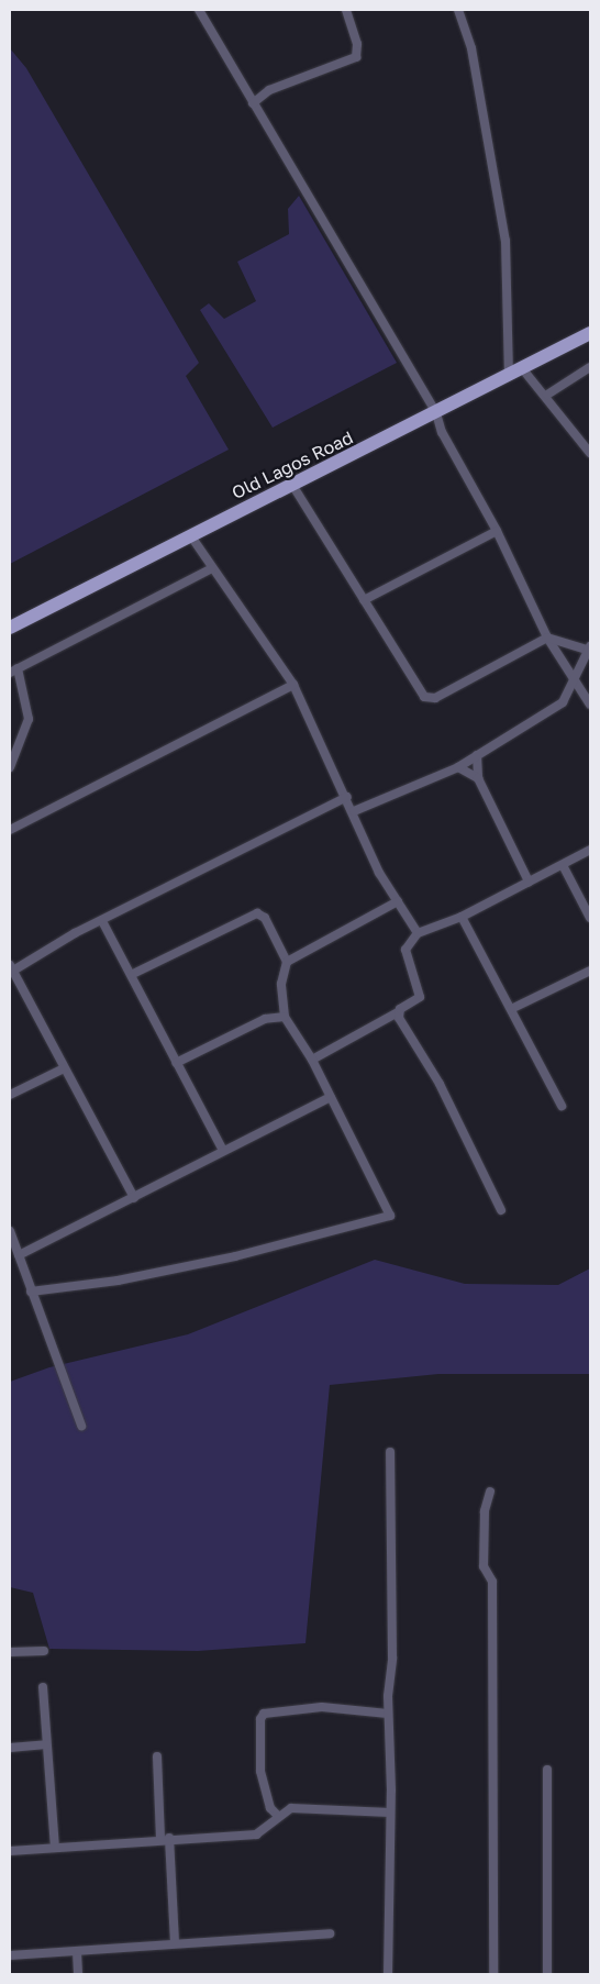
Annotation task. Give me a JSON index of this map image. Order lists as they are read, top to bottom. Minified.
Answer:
{"streets":{"main road":["Old Lagos Road"]}}
